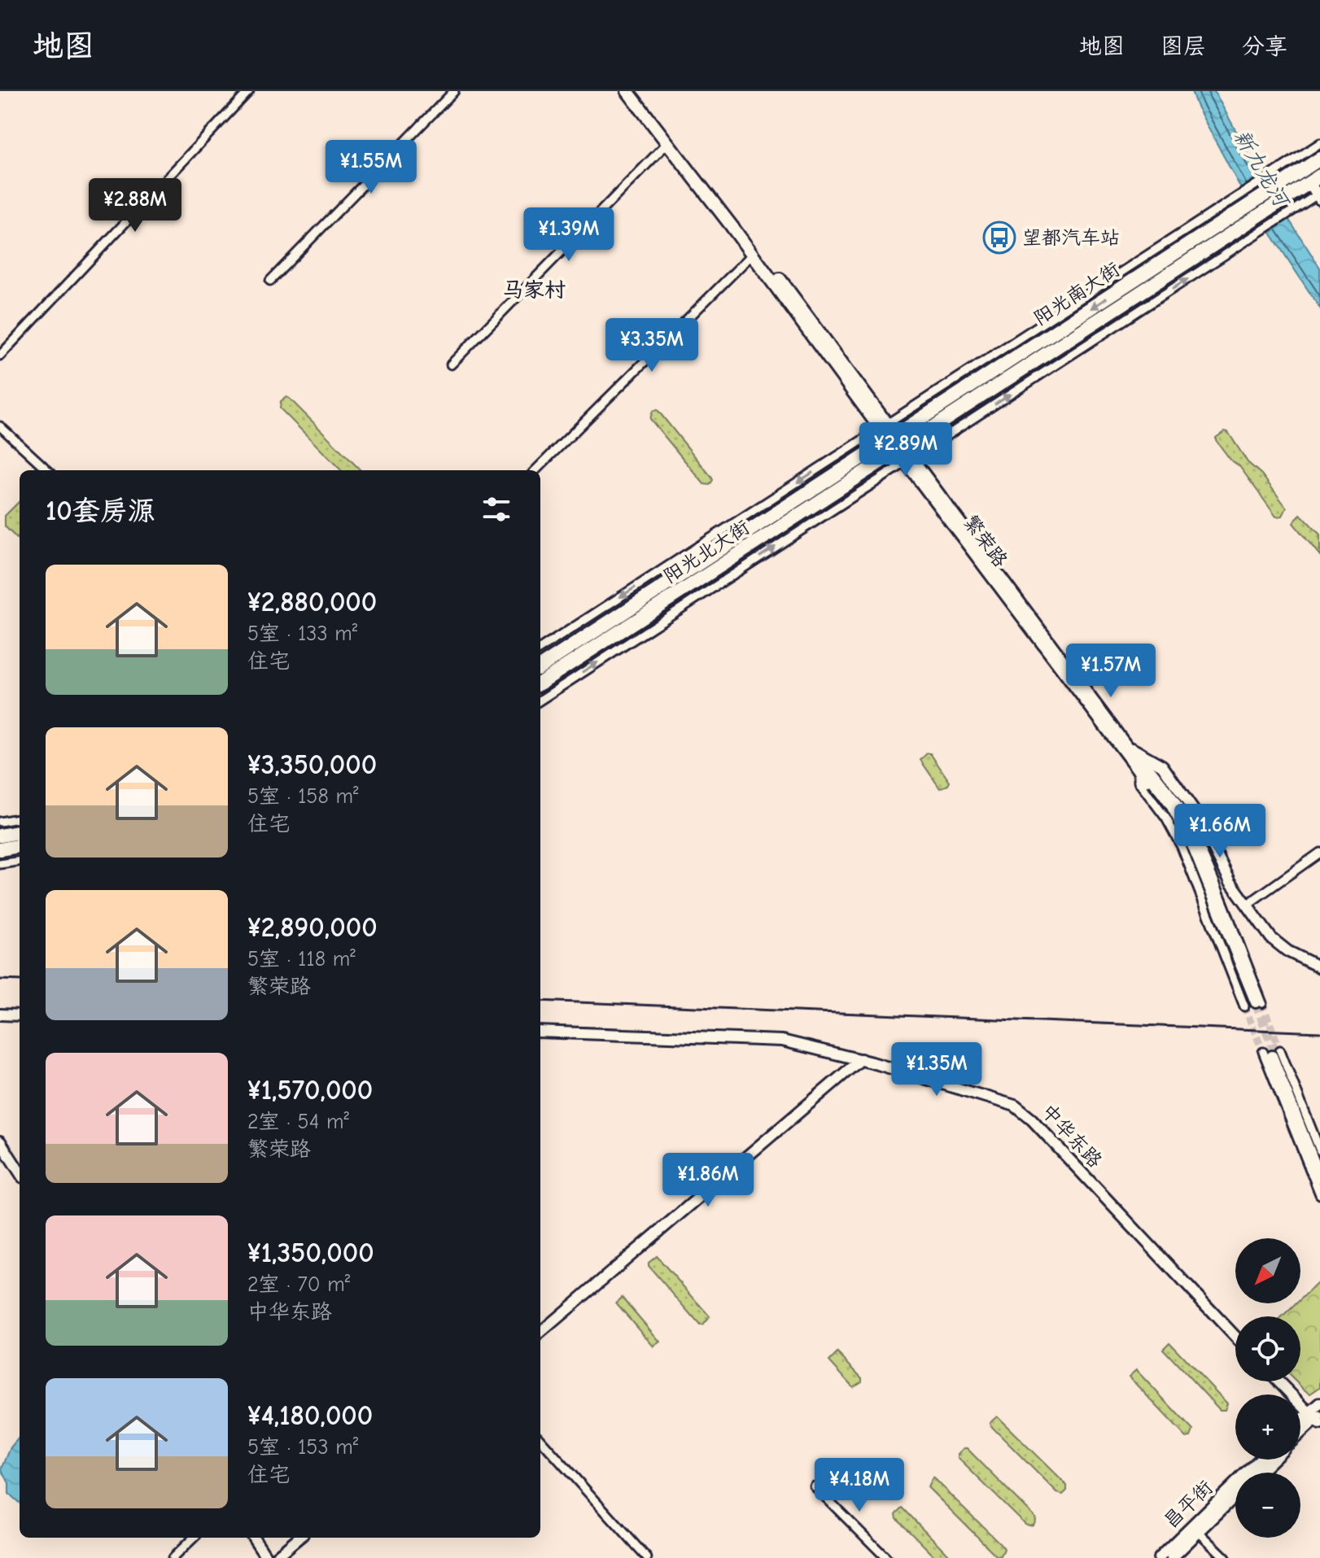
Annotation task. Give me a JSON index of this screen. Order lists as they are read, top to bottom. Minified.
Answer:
{"streets":{"highway":["阳光南大街","阳光北大街"],"main road":["繁荣路"],"street":["中华东路","昌平街"]},"crossings":[["阳光南大街","繁荣路"],["阳光南大街","阳光北大街"],["繁荣路","阳光北大街"]],"districts":["马家村"],"water":["新九龙河"],"places":{"bus stop":["望都汽车站"]},"north":"bottom left","page":{"header":"地图","nav":["地图","图层","分享"],"price":["¥1.55M","¥2.88M","¥1.39M","¥3.35M","¥2.89M","¥1.57M","¥1.66M","¥1.35M","¥1.86M","¥4.18M"],"heading":"10套房源","list":[{"name":"¥2,880,000","note":"5室 · 133 m² · 住宅"},{"name":"¥3,350,000","note":"5室 · 158 m² · 住宅"},{"name":"¥2,890,000","note":"5室 · 118 m² · 繁荣路"},{"name":"¥1,570,000","note":"2室 · 54 m² · 繁荣路"},{"name":"¥1,350,000","note":"2室 · 70 m² · 中华东路"},{"name":"¥4,180,000","note":"5室 · 153 m² · 住宅"}],"map_buttons":["+","−"]}}
